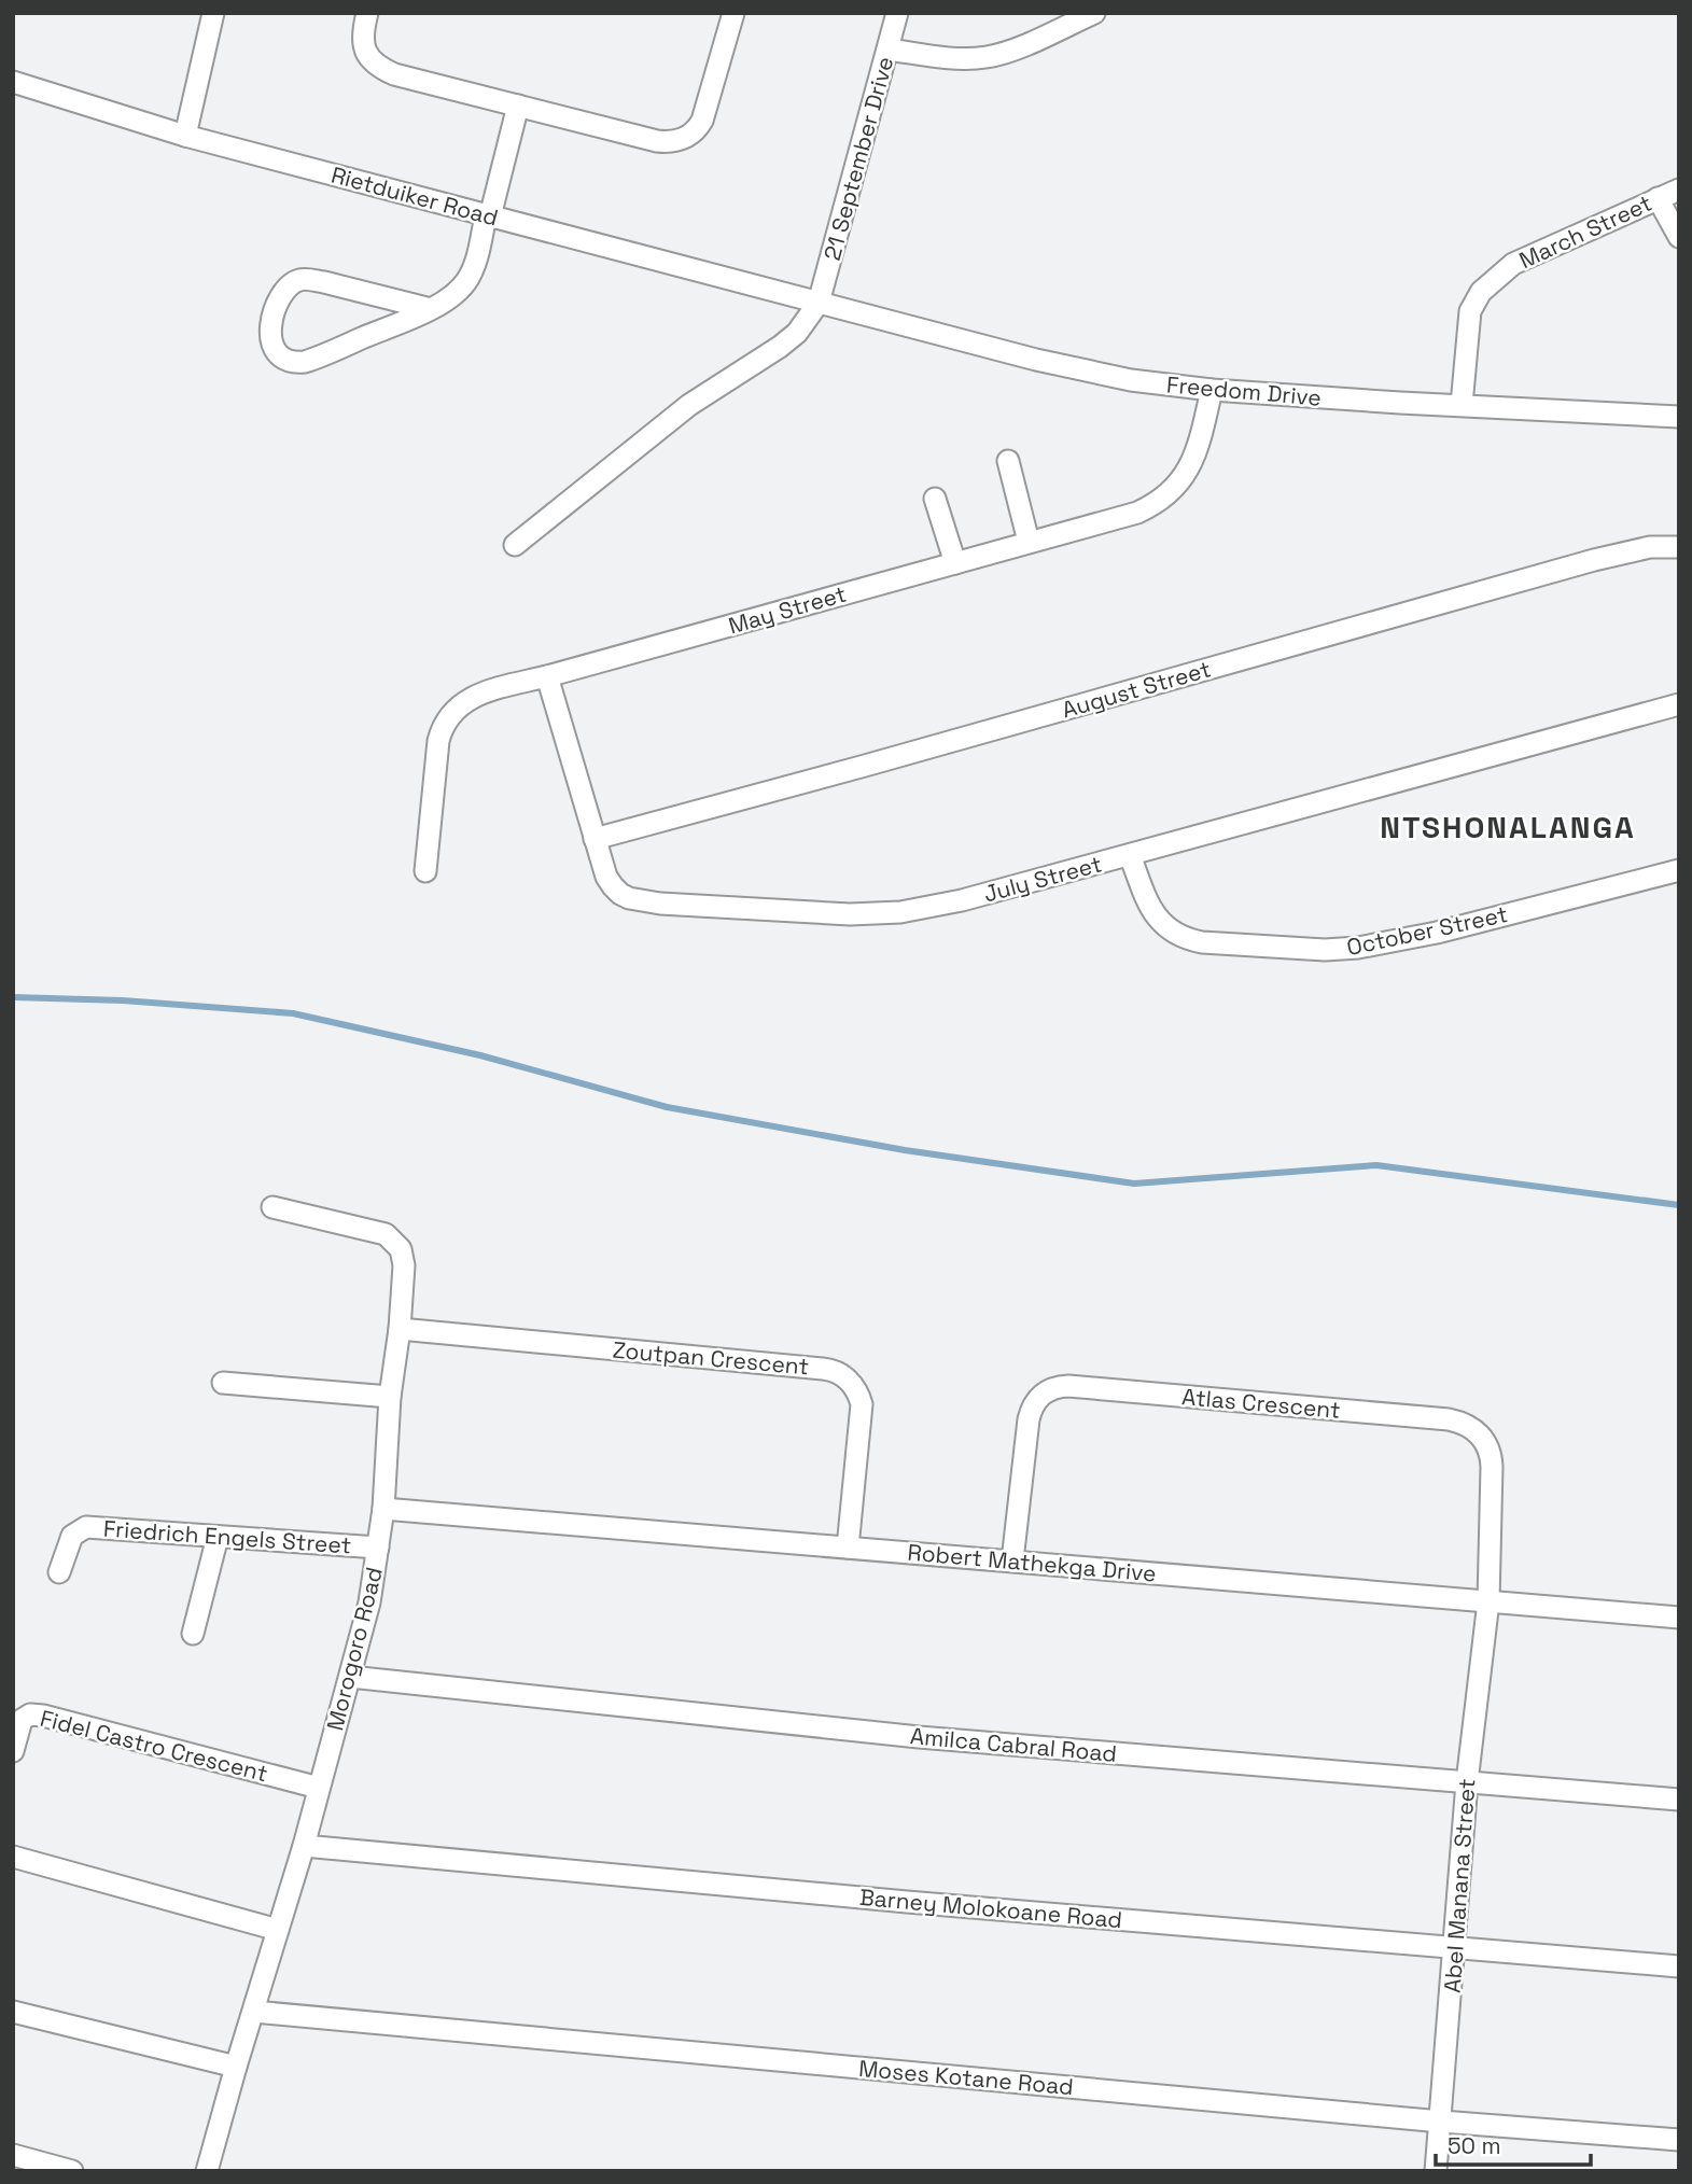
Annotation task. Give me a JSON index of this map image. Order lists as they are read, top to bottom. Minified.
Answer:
{"streets":{"street":["21 September Drive","Rietduiker Road","March Street","Freedom Drive","May Street","August Street","July Street","October Street","Zoutpan Crescent","Atlas Crescent","Friedrich Engels Street","Robert Mathekga Drive","Morogoro Road","Amilca Cabral Road","Fidel Castro Crescent","Abel Manana Street","Barney Molokoane Road","Moses Kotane Road"]},"crossings":[["21 September Drive","Rietduiker Road"],["21 September Drive","Freedom Drive"],["Rietduiker Road","Freedom Drive"],["March Street","Freedom Drive"],["Freedom Drive","May Street"],["May Street","July Street"],["August Street","July Street"],["July Street","October Street"],["Zoutpan Crescent","Robert Mathekga Drive"],["Zoutpan Crescent","Morogoro Road"],["Atlas Crescent","Robert Mathekga Drive"],["Atlas Crescent","Abel Manana Street"],["Friedrich Engels Street","Morogoro Road"],["Robert Mathekga Drive","Morogoro Road"],["Robert Mathekga Drive","Abel Manana Street"],["Morogoro Road","Amilca Cabral Road"],["Morogoro Road","Fidel Castro Crescent"],["Morogoro Road","Barney Molokoane Road"],["Morogoro Road","Moses Kotane Road"],["Amilca Cabral Road","Abel Manana Street"],["Abel Manana Street","Barney Molokoane Road"],["Abel Manana Street","Moses Kotane Road"]],"districts":["NTSHONALANGA"],"scale_bar":"50 m"}
